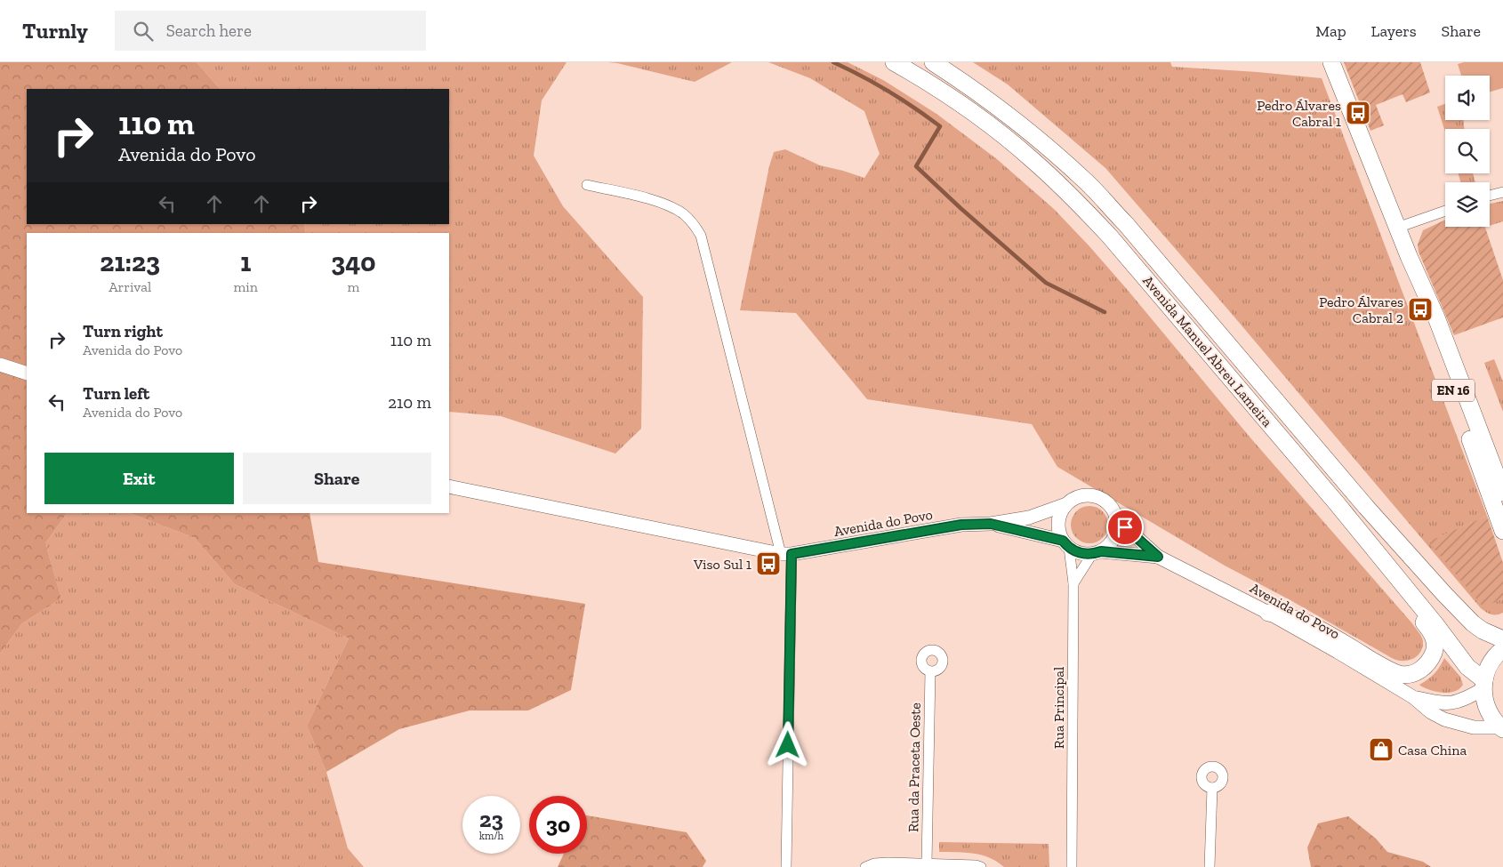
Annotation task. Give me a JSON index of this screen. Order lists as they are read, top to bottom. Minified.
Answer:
{"streets":{"main road":["Avenida Manuel Abreu Lameira","EN 16"],"street":["Avenida do Povo","Rua Principal","Rua da Praceta Oeste"]},"crossings":[["Avenida Manuel Abreu Lameira","Avenida do Povo"],["Avenida do Povo","Rua Principal"]],"places":{"bus stop":["Pedro Álvares Cabral 1","Pedro Álvares Cabral 2","Viso Sul 1"],"shop":["Casa China"]},"page":{"header":"Turnly","search":"Search here","nav":["Map","Layers","Share"],"turn":["110 m","Avenida do Povo"],"eta":["21:23","Arrival","1","min","340","m"],"list":[{"name":"Turn right","note":"Avenida do Povo","value":"110 m"},{"name":"Turn left","note":"Avenida do Povo","value":"210 m"}],"buttons":["Exit","Share"],"speed":"23 km/h","limit":"30"}}
